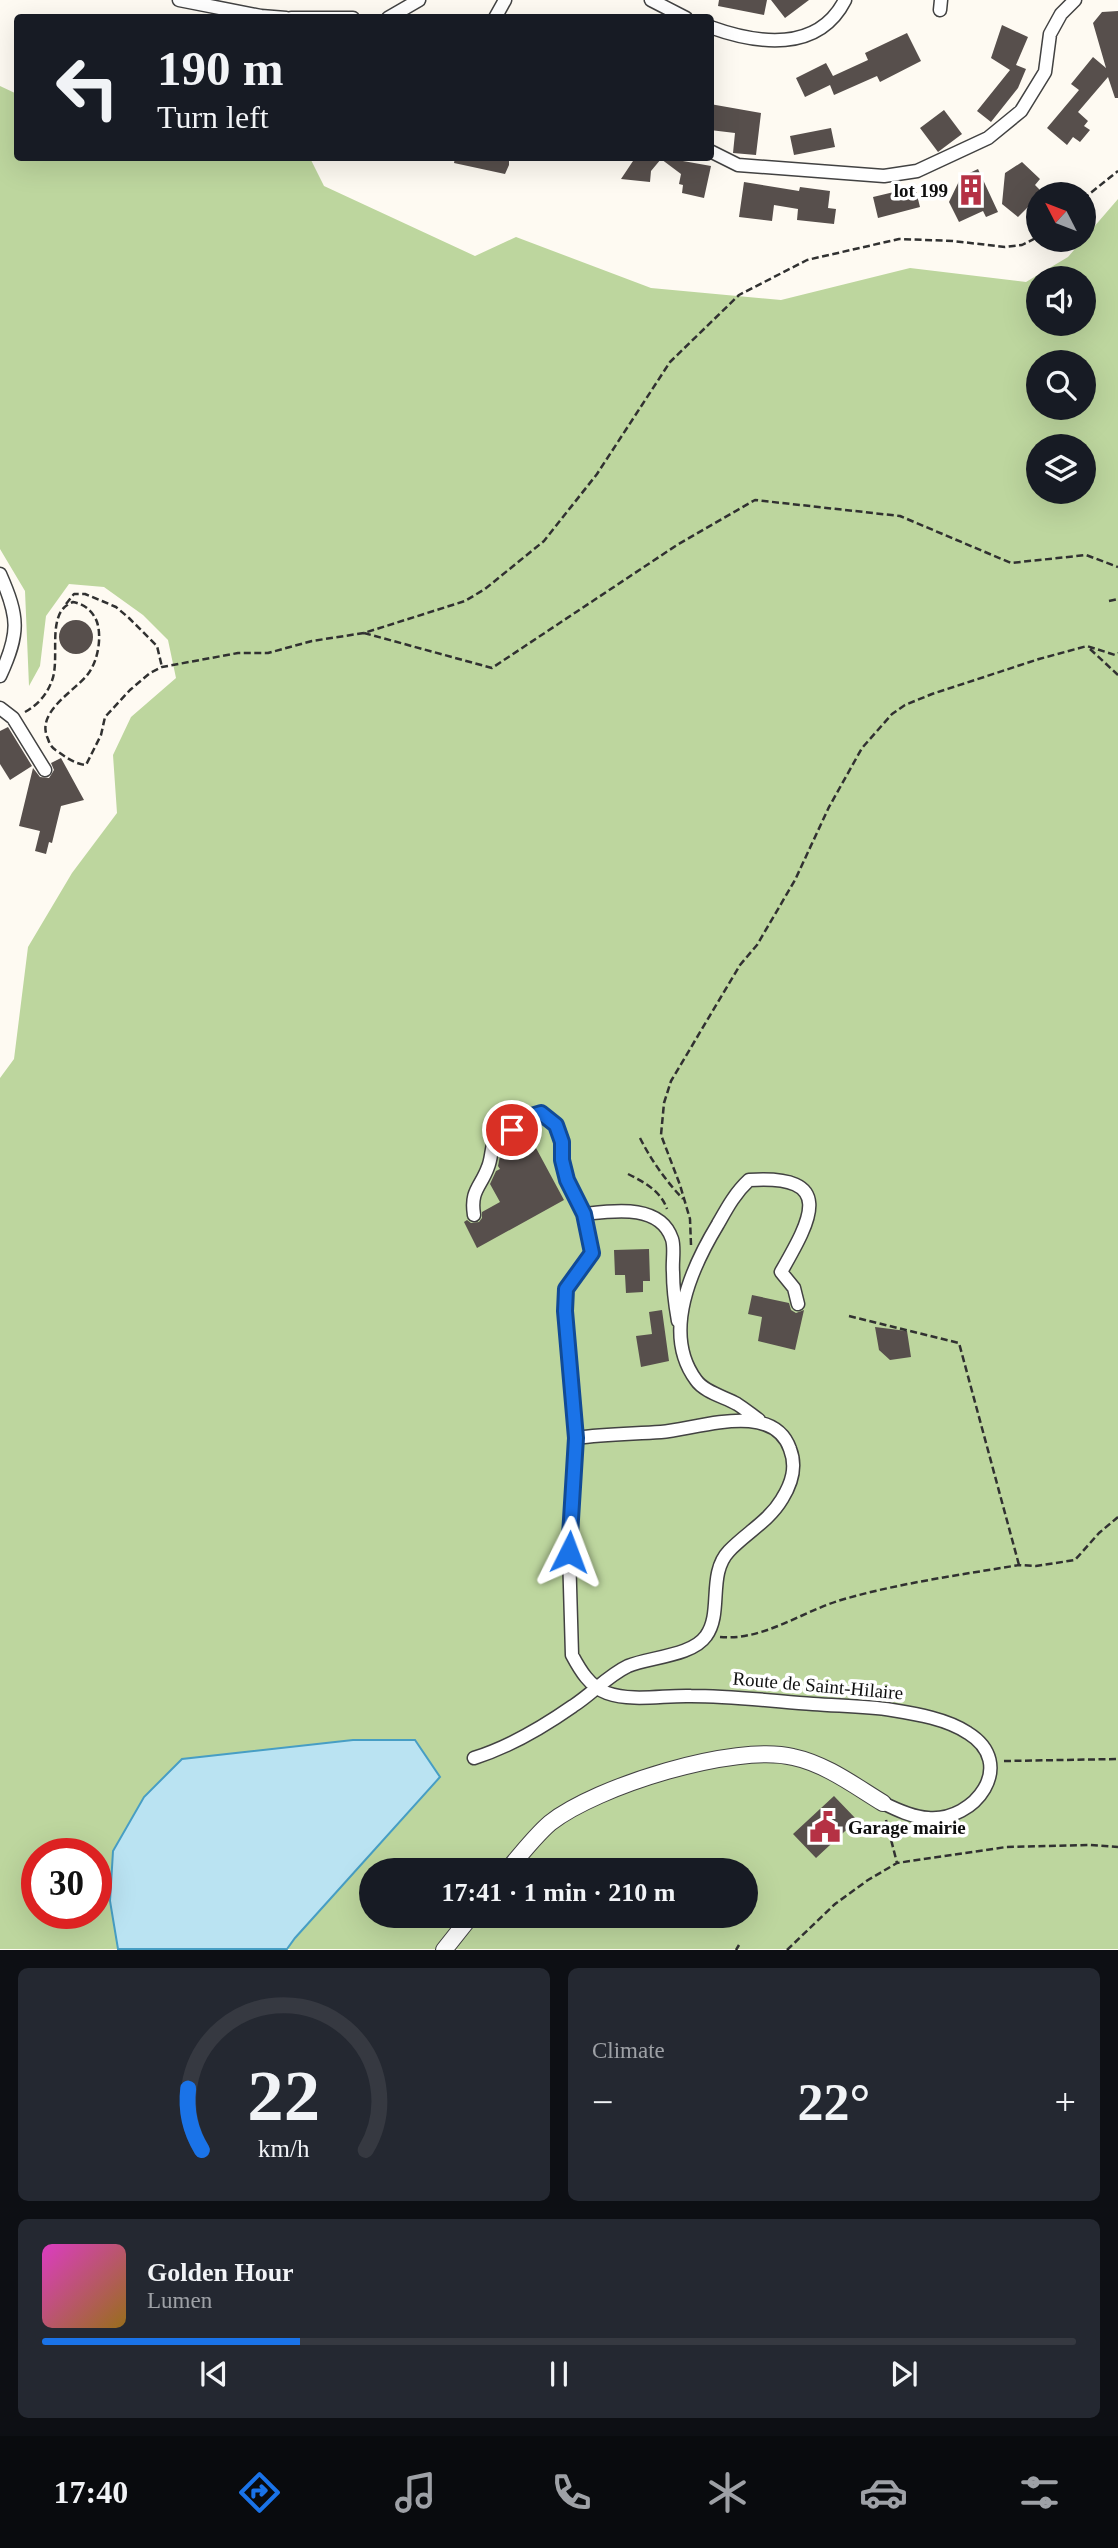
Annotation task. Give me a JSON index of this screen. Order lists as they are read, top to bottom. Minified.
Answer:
{"streets":{"street":["Route de Saint-Hilaire"]},"places":{"building":["lot 199"],"public building":["Garage mairie"]},"north":"top left","page":{"turn":["190 m","Turn left"],"limit":"30","trip":"17:41 · 1 min · 210 m","tile":"Climate","heat":["−","22°","+"],"song":["Golden Hour","Lumen"],"tabs":"17:40","gauge":["22","km/h"]}}
